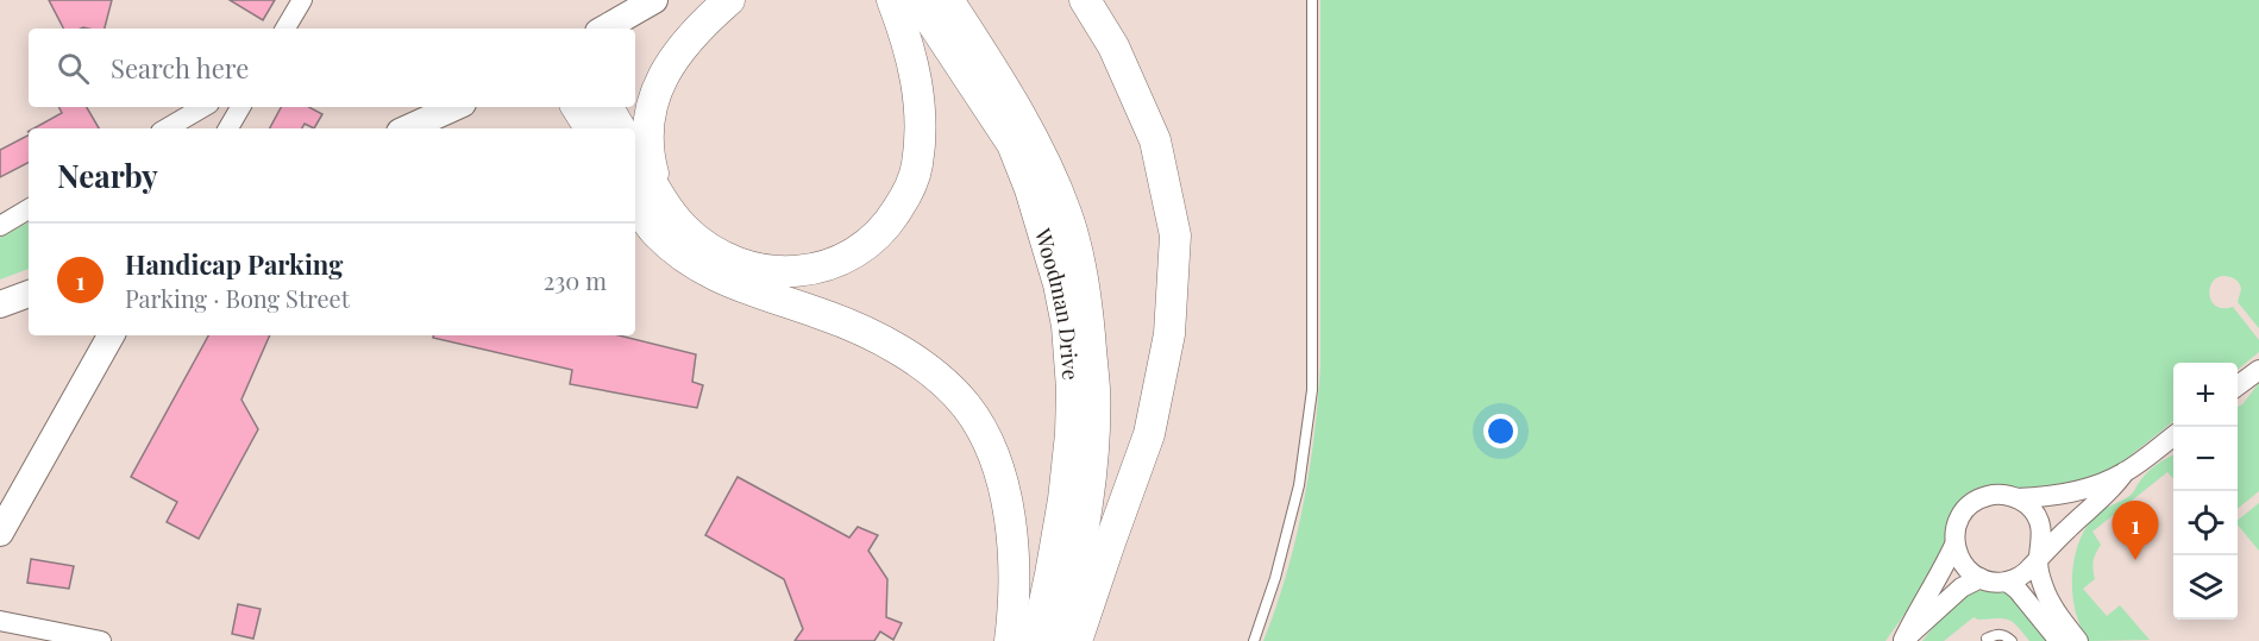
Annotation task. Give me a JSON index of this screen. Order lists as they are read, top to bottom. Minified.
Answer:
{"streets":{"main road":["Woodman Drive"]},"page":{"search":"Search here","heading":"Nearby","list":[{"mark":"1","name":"Handicap Parking","note":"Parking · Bong Street","value":"230 m"}],"map_buttons":["+","−"],"pins":"1"}}
